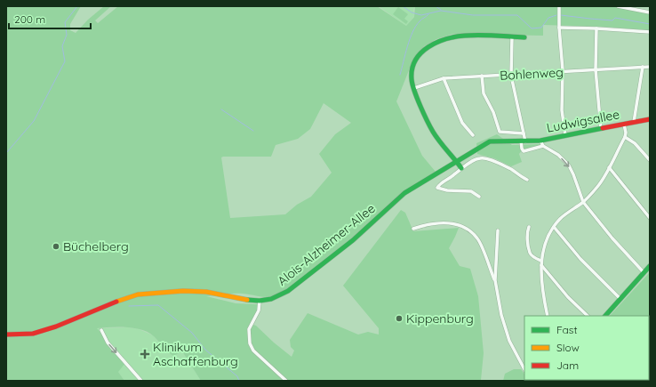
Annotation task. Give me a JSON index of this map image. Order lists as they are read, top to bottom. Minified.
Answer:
{"streets":{"street":["Bohlenweg","Ludwigsallee","Alois-Alzheimer-Allee"]},"crossings":[["Ludwigsallee","Alois-Alzheimer-Allee"]],"places":{"other":["Büchelberg","Kippenburg"],"health":["Klinikum Aschaffenburg"]},"legend":["Fast","Slow","Jam"],"scale_bar":"200 m"}
